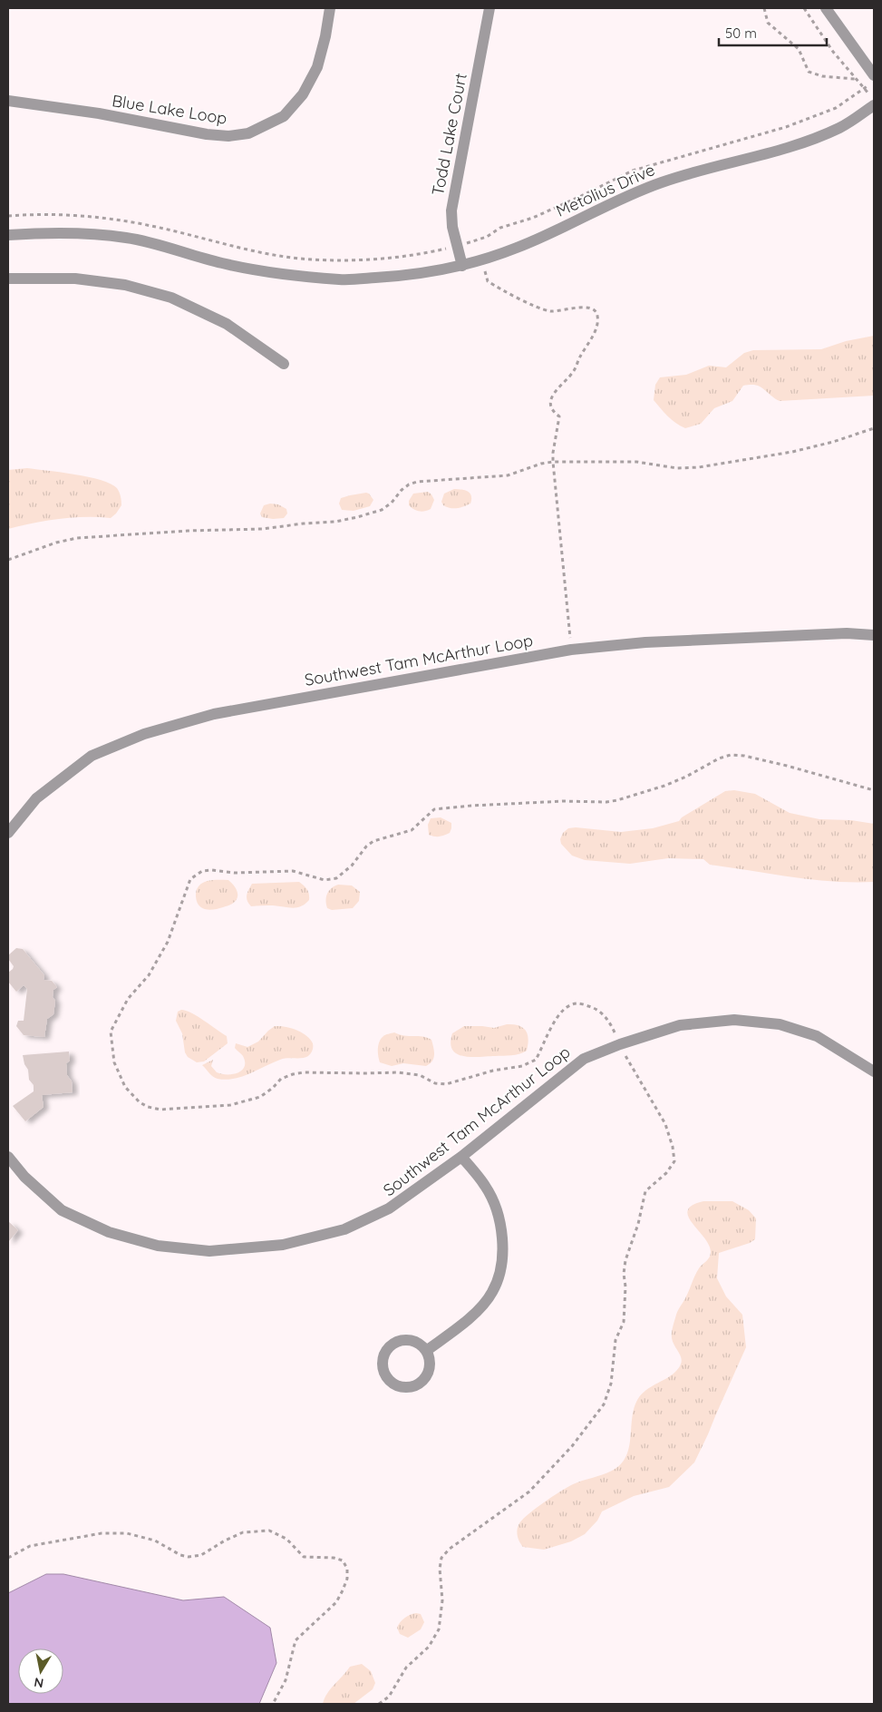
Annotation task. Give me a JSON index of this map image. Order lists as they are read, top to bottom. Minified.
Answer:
{"streets":{"street":["Blue Lake Loop","Todd Lake Court","Metolius Drive","Southwest Tam McArthur Loop"]},"crossings":[["Todd Lake Court","Metolius Drive"]],"scale_bar":"50 m","north":"bottom"}
